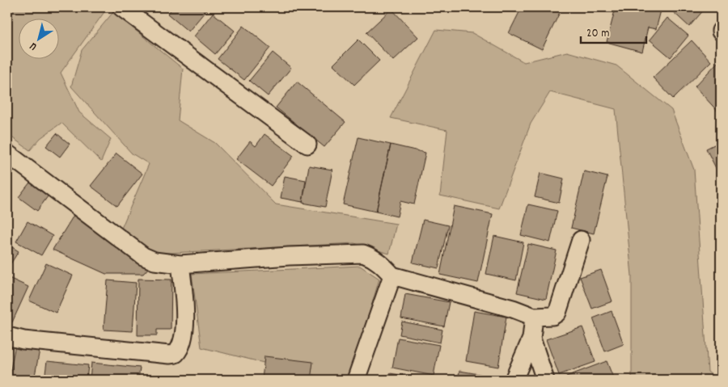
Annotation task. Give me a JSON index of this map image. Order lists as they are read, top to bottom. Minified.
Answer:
{"scale_bar":"20 m","north":"bottom left"}
